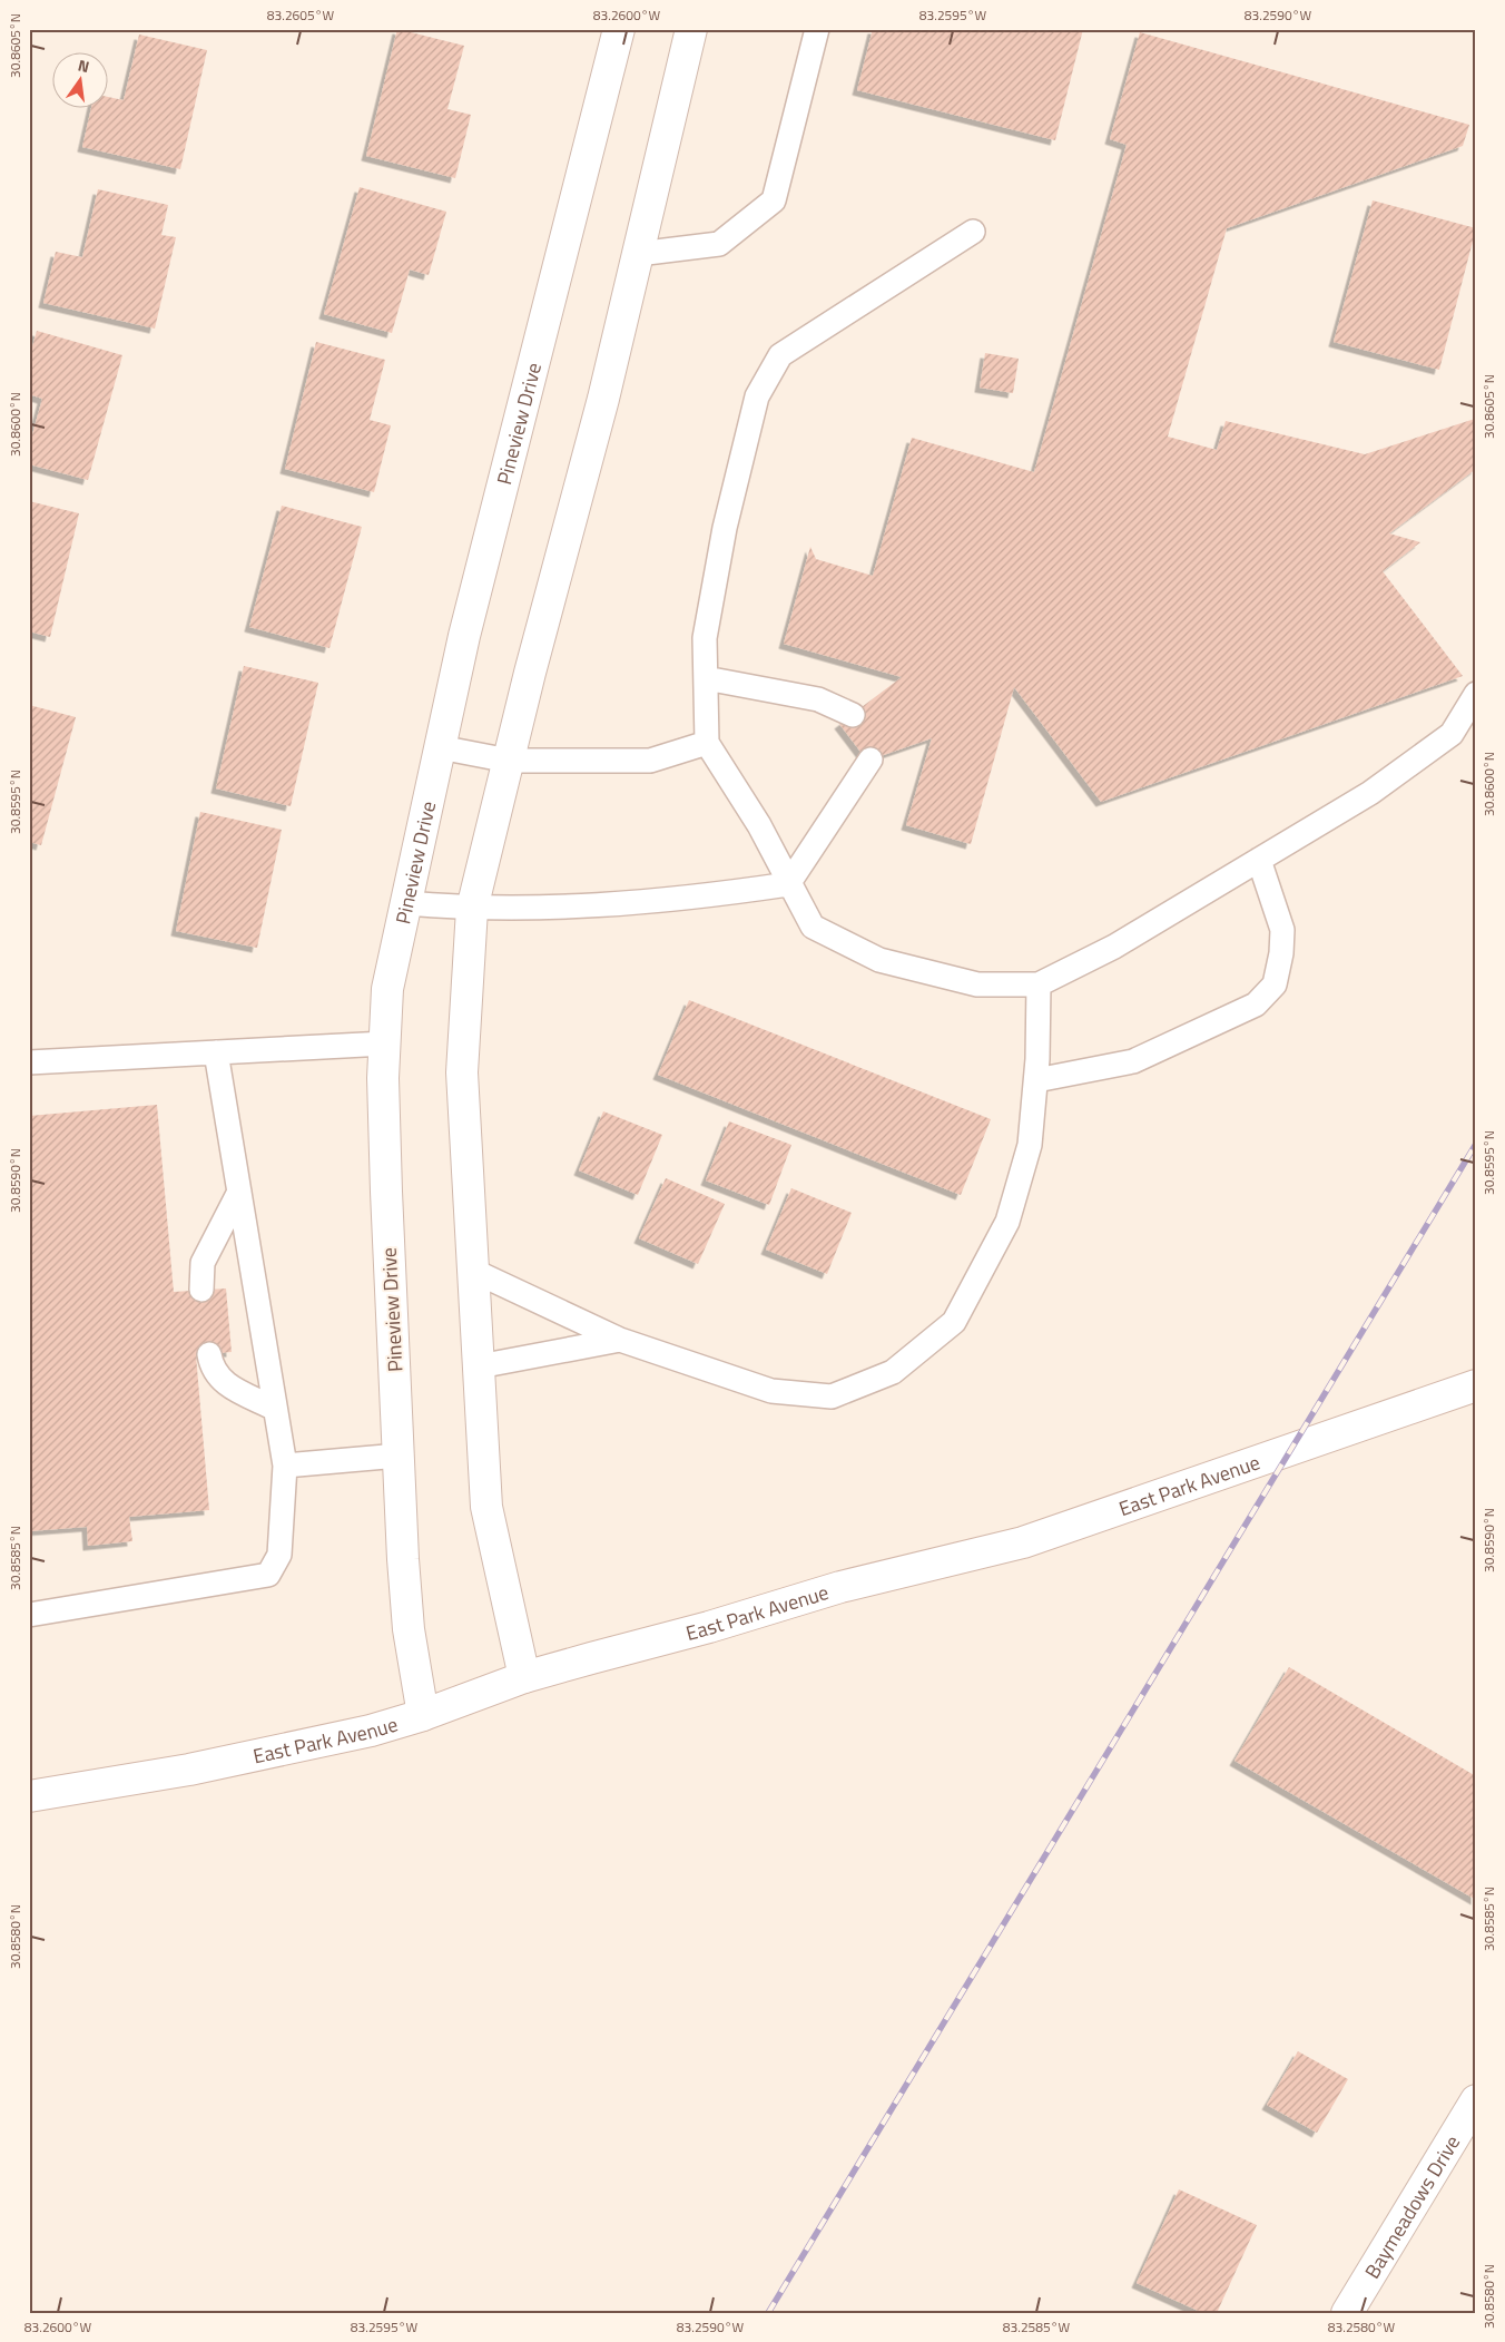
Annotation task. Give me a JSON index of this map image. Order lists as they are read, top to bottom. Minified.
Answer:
{"streets":{"street":["Pineview Drive","East Park Avenue","Baymeadows Drive"]},"crossings":[["Pineview Drive","East Park Avenue"]],"north":"top","coordinates":["83.2605°W","83.2600°W","83.2595°W","83.2590°W","30.8605°N","30.8600°N","30.8595°N","30.8590°N","30.8585°N","30.8580°N","83.2585°W","83.2580°W"]}
